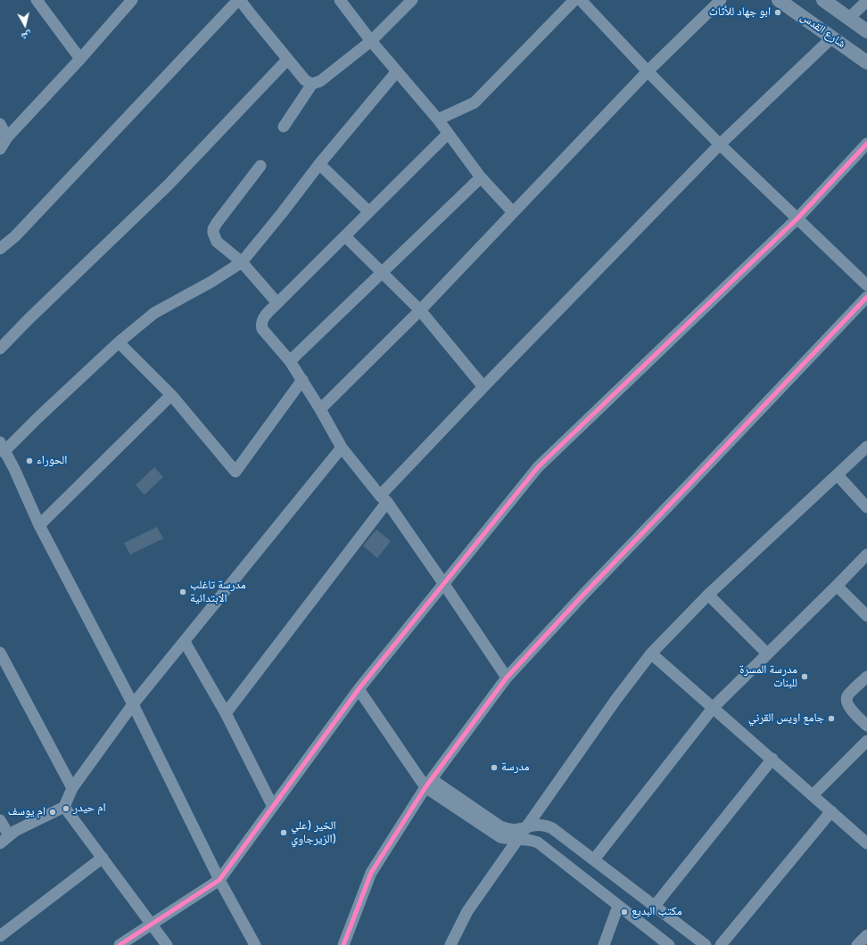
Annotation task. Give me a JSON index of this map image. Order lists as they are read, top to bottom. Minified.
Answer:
{"streets":{"main road":["شارع القدس"]},"places":["ابو جهاد للأثاث","الحوراء","مدرسة تاغلب الابتدائية","مدرسة المسرة للبنات","جامع اويس القرني","مدرسة","ام حيدر","ام يوسف","الخير (علي الزيرجاوي)","مكتب البديع"],"north":"bottom"}
